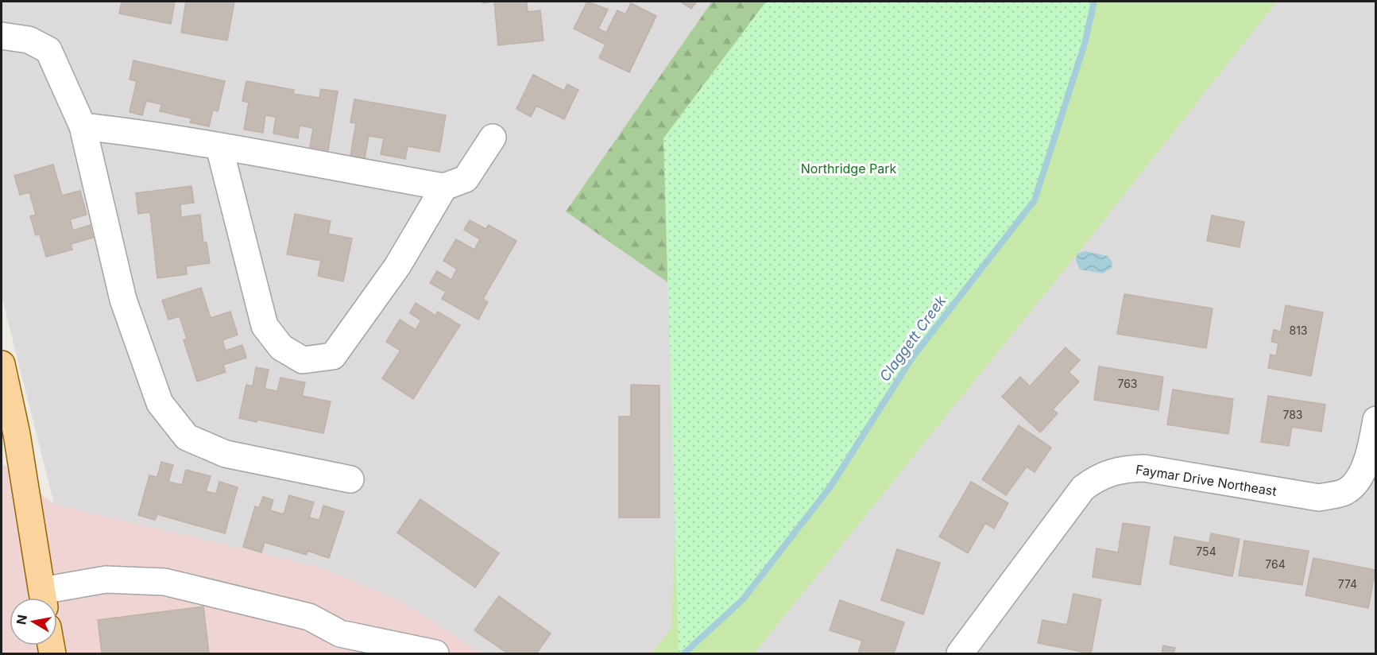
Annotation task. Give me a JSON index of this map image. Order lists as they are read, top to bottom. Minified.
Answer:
{"streets":{"street":["Faymar Drive Northeast"]},"water":["Claggett Creek"],"parks":["Northridge Park"],"house_numbers":["813","763","783","754","764","774"],"north":"left"}
